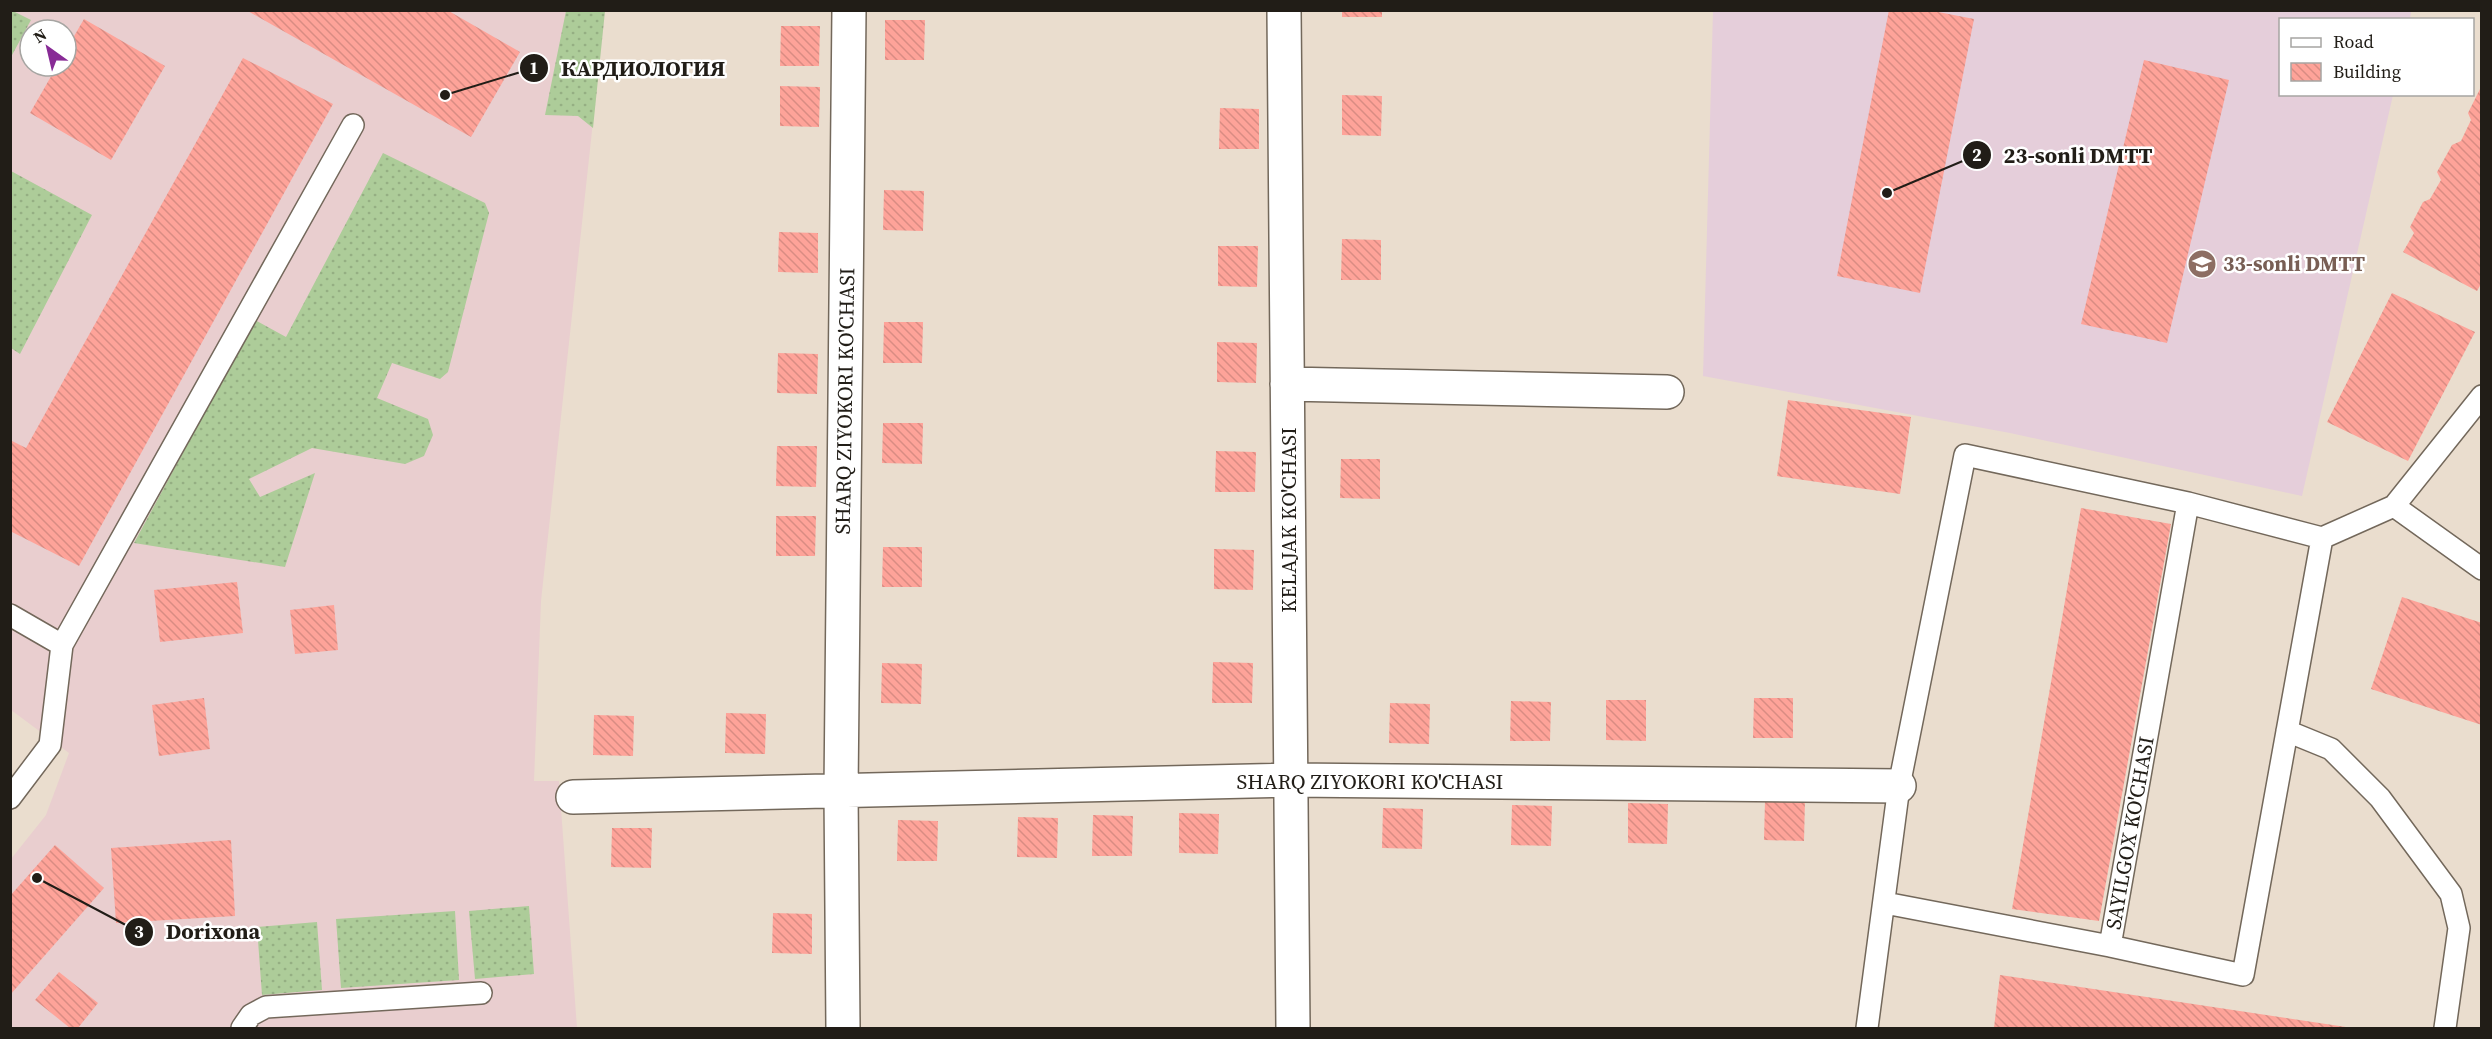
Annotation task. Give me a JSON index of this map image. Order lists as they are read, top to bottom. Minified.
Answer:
{"streets":{"street":["SHARQ ZIYOKORI KO'CHASI","KELAJAK KO'CHASI"],"lane":["SAYILGOX KO'CHASI"]},"crossings":[["SHARQ ZIYOKORI KO'CHASI","KELAJAK KO'CHASI"]],"places":{"other":["КАРДИОЛОГИЯ","23-sonli DMTT","Dorixona"],"school or university":["33-sonli DMTT"]},"legend":["Road","Building"],"north":"top left"}
